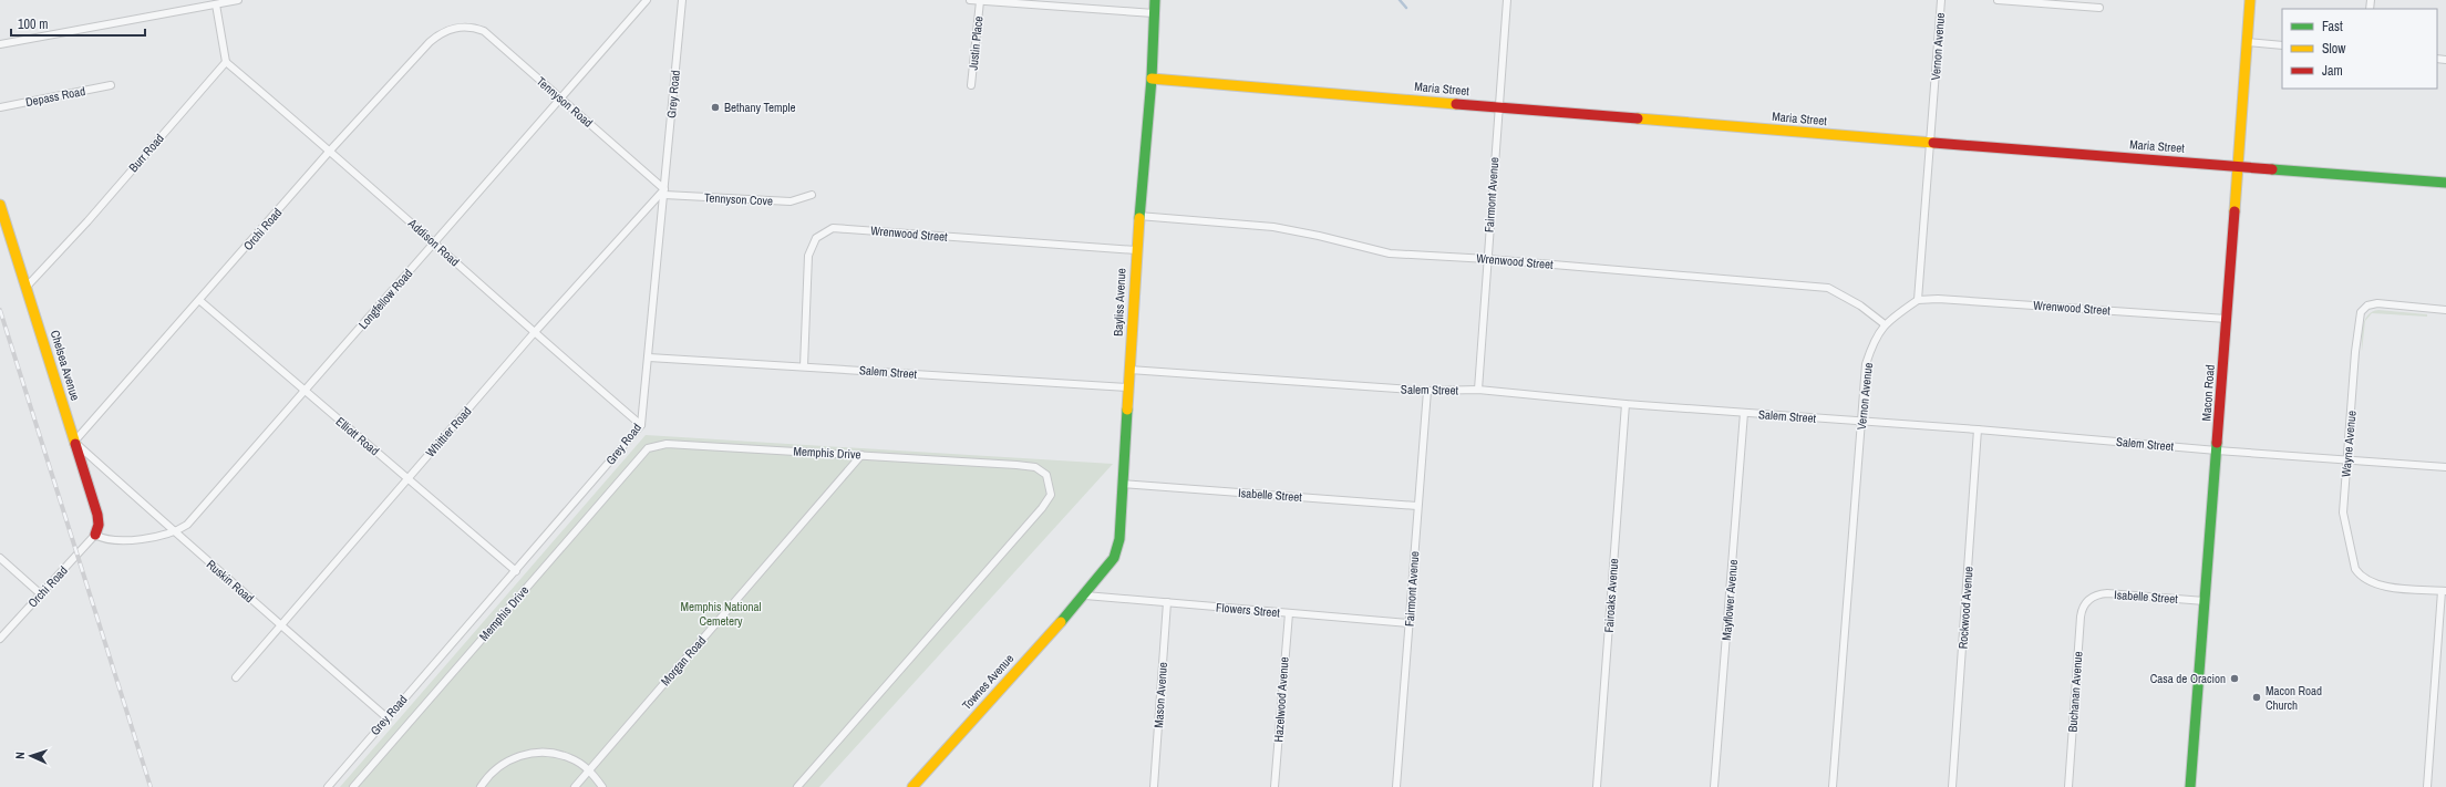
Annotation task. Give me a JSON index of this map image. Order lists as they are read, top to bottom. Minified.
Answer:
{"streets":{"street":["Justin Place","Vernon Avenue","Maria Street","Grey Road","Depass Road","Tennyson Road","Burr Road","Fairmont Avenue","Tennyson Cove","Orchi Road","Wrenwood Street","Addison Road","Longfellow Road","Bayliss Avenue","Chelsea Avenue","Salem Street","Macon Road","Whittier Road","Elliott Road","Wayne Avenue","Memphis Drive","Isabelle Street","Ruskin Road","Fairoaks Avenue","Mayflower Avenue","Rockwood Avenue","Flowers Street","Morgan Road","Townes Avenue","Buchanan Avenue","Mason Avenue","Hazelwood Avenue"]},"crossings":[["Vernon Avenue","Maria Street"],["Vernon Avenue","Wrenwood Street"],["Vernon Avenue","Salem Street"],["Maria Street","Fairmont Avenue"],["Maria Street","Bayliss Avenue"],["Maria Street","Macon Road"],["Grey Road","Tennyson Road"],["Grey Road","Tennyson Cove"],["Grey Road","Addison Road"],["Grey Road","Salem Street"],["Grey Road","Whittier Road"],["Grey Road","Elliott Road"],["Grey Road","Ruskin Road"],["Tennyson Road","Tennyson Cove"],["Tennyson Road","Orchi Road"],["Tennyson Road","Longfellow Road"],["Tennyson Road","Whittier Road"],["Burr Road","Addison Road"],["Burr Road","Chelsea Avenue"],["Fairmont Avenue","Wrenwood Street"],["Fairmont Avenue","Salem Street"],["Fairmont Avenue","Isabelle Street"],["Fairmont Avenue","Flowers Street"],["Tennyson Cove","Whittier Road"],["Orchi Road","Addison Road"],["Orchi Road","Chelsea Avenue"],["Orchi Road","Elliott Road"],["Orchi Road","Ruskin Road"],["Wrenwood Street","Bayliss Avenue"],["Wrenwood Street","Salem Street"],["Wrenwood Street","Macon Road"],["Addison Road","Longfellow Road"],["Addison Road","Whittier Road"],["Longfellow Road","Elliott Road"],["Longfellow Road","Ruskin Road"],["Bayliss Avenue","Salem Street"],["Bayliss Avenue","Isabelle Street"],["Bayliss Avenue","Flowers Street"],["Bayliss Avenue","Townes Avenue"],["Chelsea Avenue","Ruskin Road"],["Salem Street","Macon Road"],["Salem Street","Wayne Avenue"],["Salem Street","Fairoaks Avenue"],["Salem Street","Mayflower Avenue"],["Salem Street","Rockwood Avenue"],["Macon Road","Isabelle Street"],["Whittier Road","Elliott Road"],["Whittier Road","Ruskin Road"],["Memphis Drive","Morgan Road"],["Isabelle Street","Buchanan Avenue"],["Flowers Street","Townes Avenue"],["Flowers Street","Mason Avenue"],["Flowers Street","Hazelwood Avenue"]],"parks":["Memphis National Cemetery"],"places":["Bethany Temple","Casa de Oracion","Macon Road Church"],"legend":["Fast","Slow","Jam"],"scale_bar":"100 m","north":"left"}
